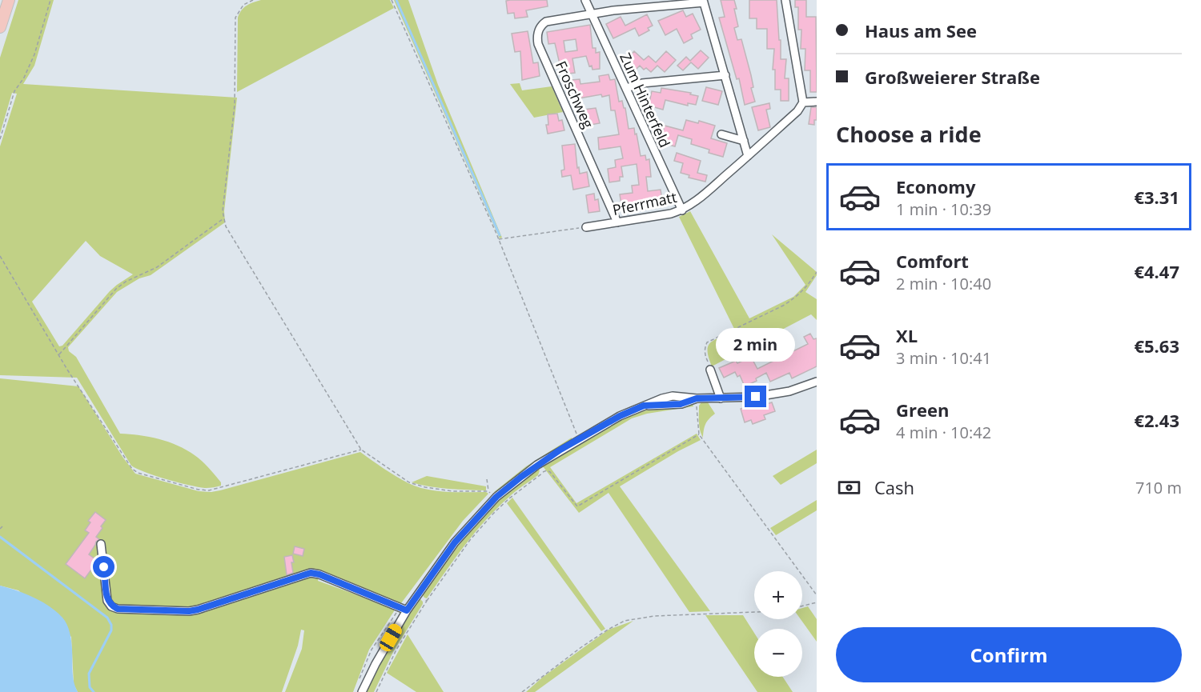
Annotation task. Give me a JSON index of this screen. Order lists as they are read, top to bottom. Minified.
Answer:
{"streets":{"street":["Froschweg","Zum Hinterfeld","Pferrmatt"]},"crossings":[["Froschweg","Zum Hinterfeld"],["Froschweg","Pferrmatt"],["Zum Hinterfeld","Pferrmatt"]],"page":{"banner":["Haus am See","Großweierer Straße"],"heading":"Choose a ride","list":[{"name":"Economy","note":"1 min · 10:39","value":"€3.31"},{"name":"Comfort","note":"2 min · 10:40","value":"€4.47"},{"name":"XL","note":"3 min · 10:41","value":"€5.63"},{"name":"Green","note":"4 min · 10:42","value":"€2.43"}],"bubble":"2 min","pay":["Cash","710 m"],"map_buttons":["+","−"],"buttons":"Confirm"}}
